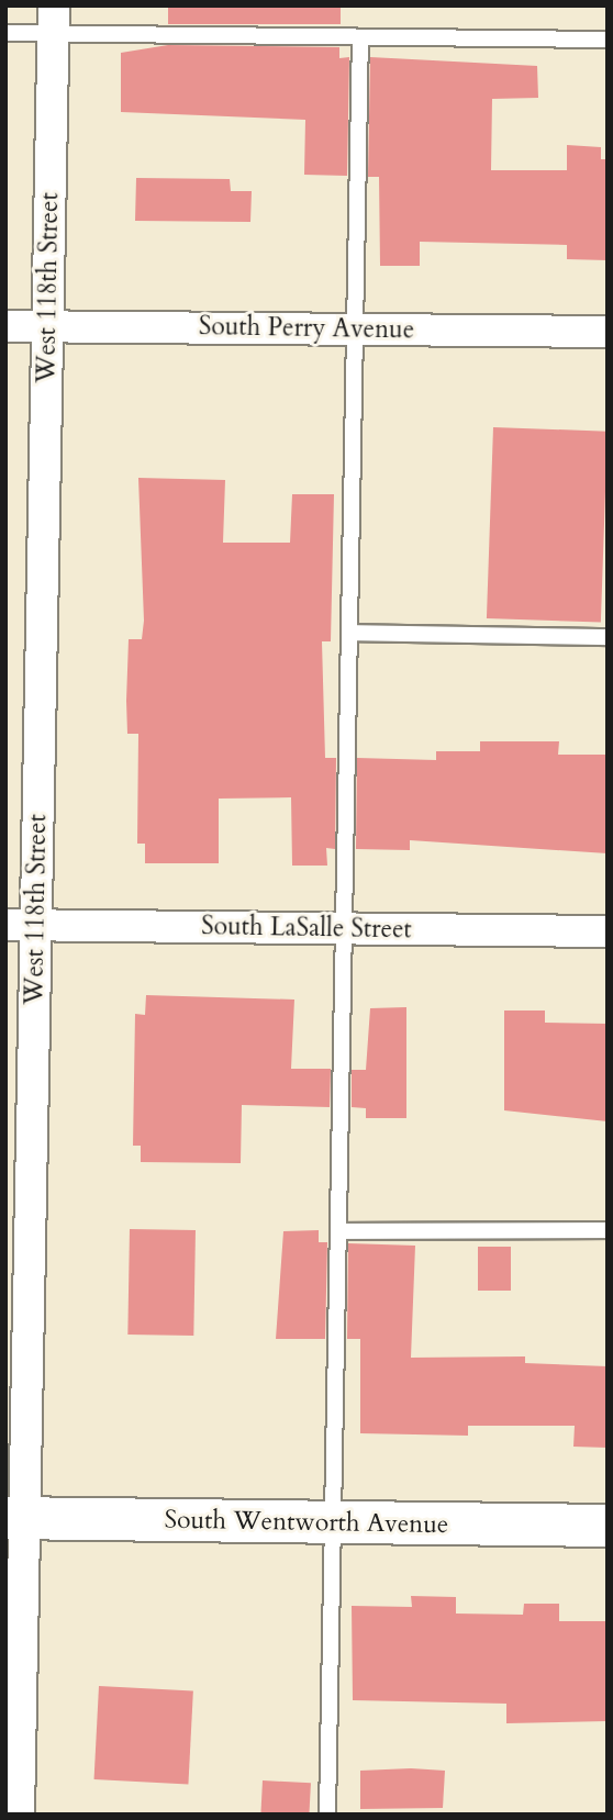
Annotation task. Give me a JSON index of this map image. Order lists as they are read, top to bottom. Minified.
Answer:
{"streets":{"street":["West 118th Street","South Perry Avenue","South LaSalle Street","South Wentworth Avenue"]},"crossings":[["West 118th Street","South Perry Avenue"],["West 118th Street","South LaSalle Street"],["West 118th Street","South Wentworth Avenue"]]}
